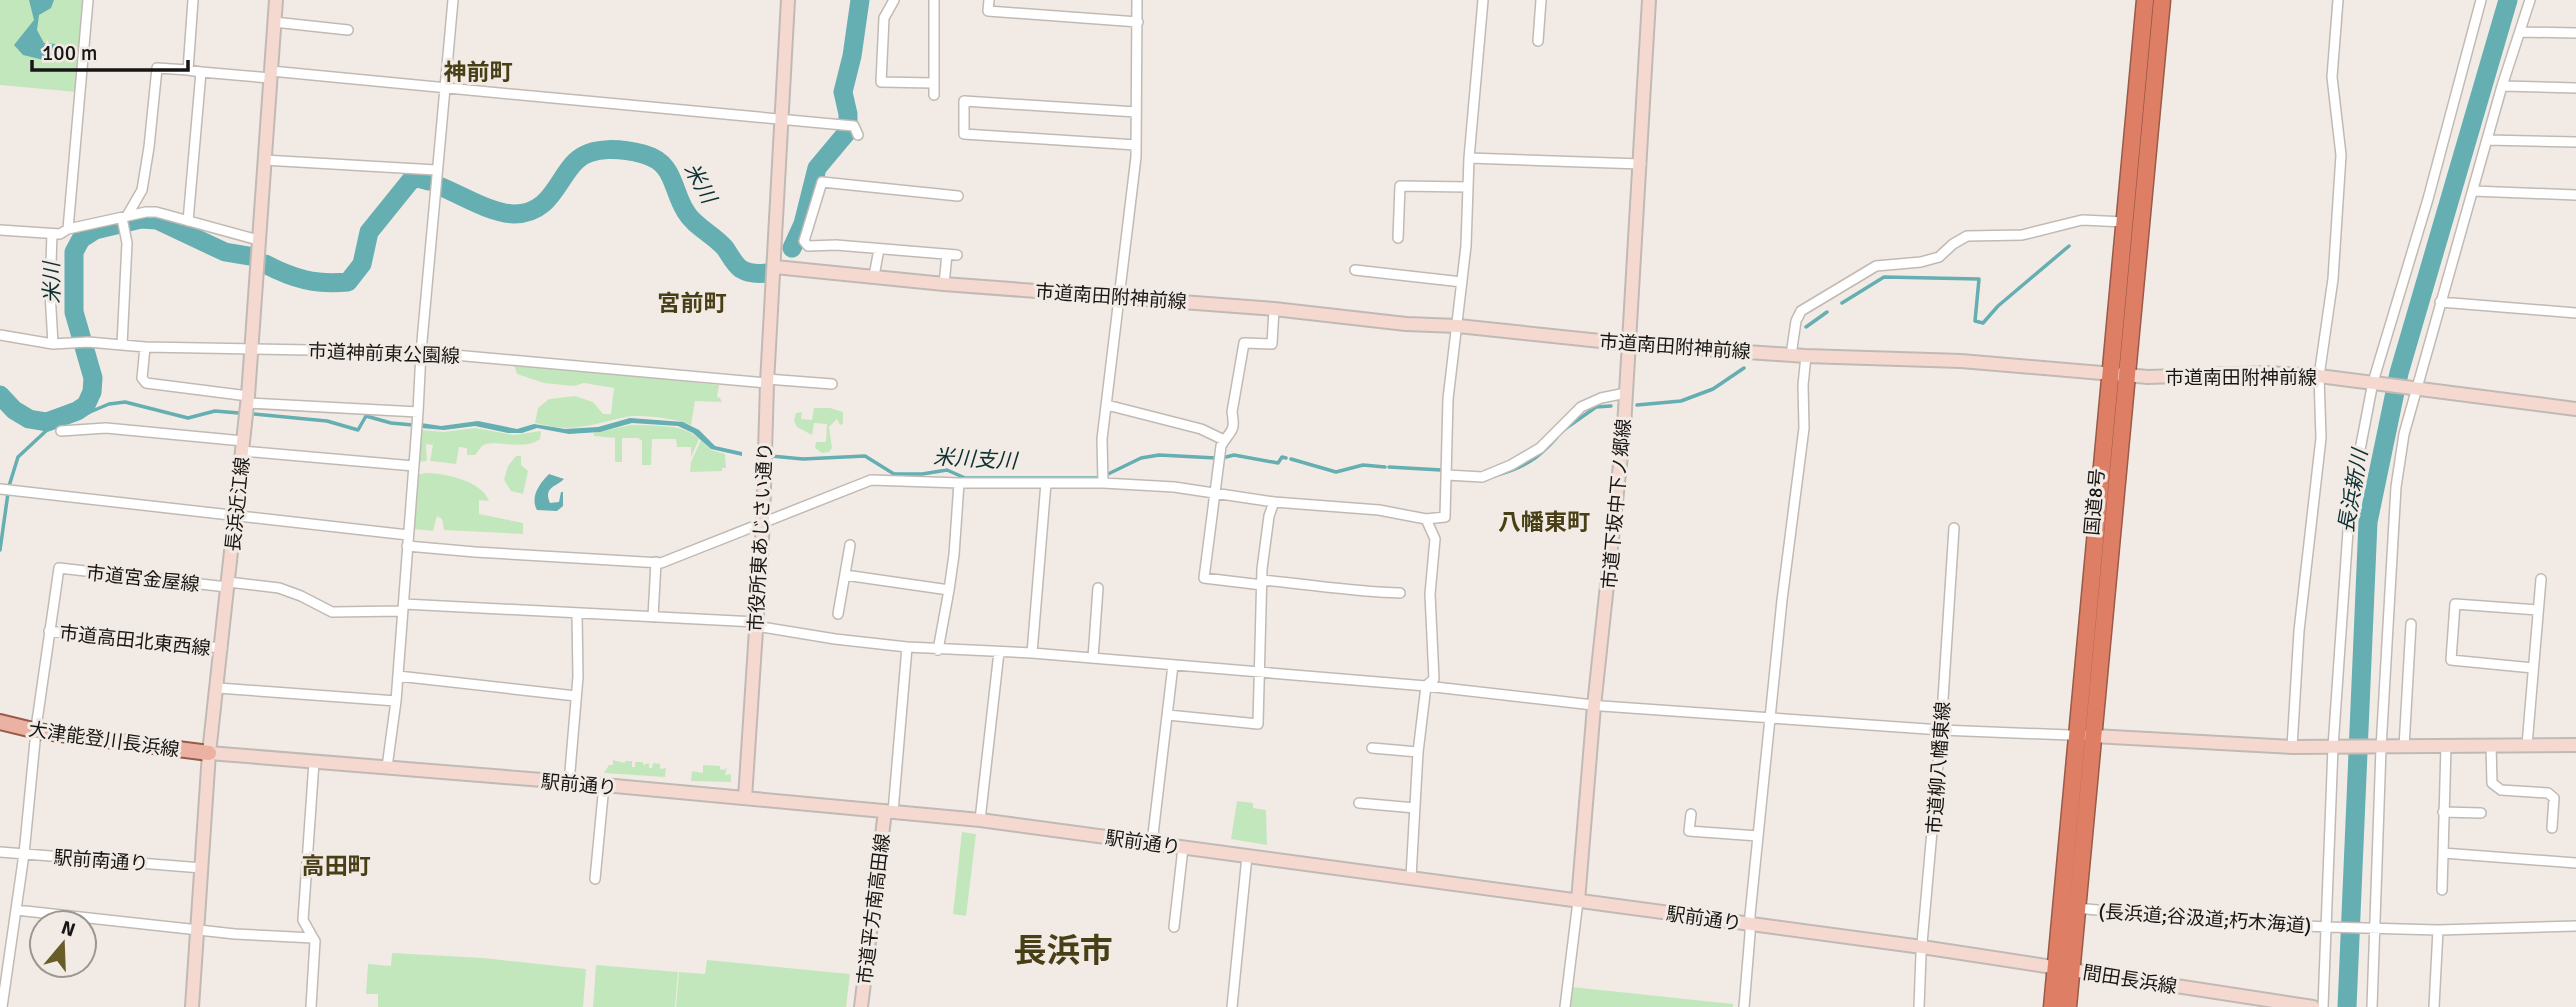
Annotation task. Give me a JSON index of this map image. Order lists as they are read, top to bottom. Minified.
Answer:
{"streets":{"highway":["国道8号"],"main road":["大津能登川長浜線"],"street":["市道南田附神前線","市道神前東公園線","長浜近江線","市道下坂中下ノ郷線","市役所東あじさい通り","市道宮金屋線","市道高田北東西線","市道柳八幡東線","駅前通り","駅前南通り","市道平方南高田線","(長浜道;谷汲道;朽木海道)","間田長浜線"]},"crossings":[["市道南田附神前線","国道8号"],["市道南田附神前線","市道下坂中下ノ郷線"],["市道南田附神前線","市役所東あじさい通り"],["市道神前東公園線","長浜近江線"],["市道神前東公園線","市役所東あじさい通り"],["国道8号","市道宮金屋線"],["国道8号","駅前通り"],["国道8号","(長浜道;谷汲道;朽木海道)"],["国道8号","間田長浜線"],["長浜近江線","市道宮金屋線"],["長浜近江線","市道高田北東西線"],["長浜近江線","大津能登川長浜線"],["長浜近江線","駅前通り"],["長浜近江線","駅前南通り"],["市道下坂中下ノ郷線","市道宮金屋線"],["市道下坂中下ノ郷線","駅前通り"],["市役所東あじさい通り","市道宮金屋線"],["市役所東あじさい通り","駅前通り"],["市道宮金屋線","市道高田北東西線"],["市道宮金屋線","市道柳八幡東線"],["大津能登川長浜線","駅前通り"],["市道柳八幡東線","駅前通り"],["駅前通り","市道平方南高田線"],["駅前通り","間田長浜線"]],"districts":["神前町","宮前町","八幡東町","高田町","長浜市"],"water":["米川","米川支川","長浜新川"],"scale_bar":"100 m","north":"top"}
